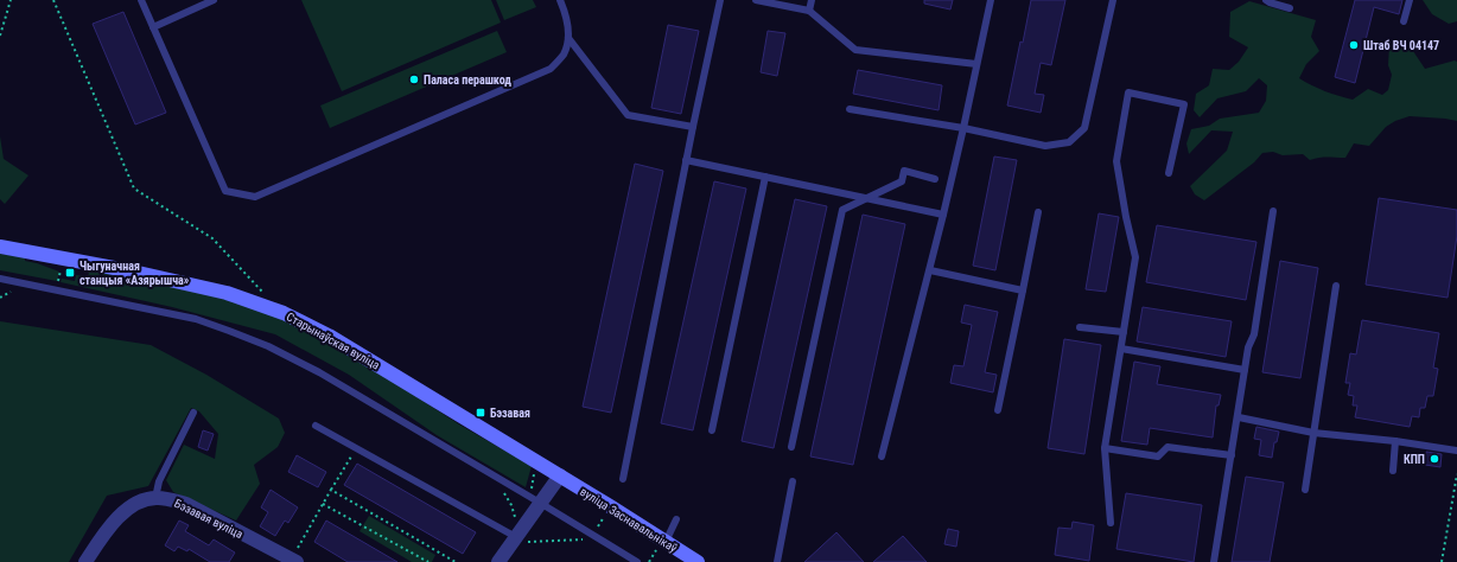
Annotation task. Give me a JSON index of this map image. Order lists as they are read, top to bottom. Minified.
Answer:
{"streets":{"main road":["Старынаўская вуліца","вуліца Заснавальнікаў"],"street":["Бэзавая вуліца"]},"crossings":[["Старынаўская вуліца","вуліца Заснавальнікаў"]],"places":{"other":["Штаб ВЧ 04147","Паласа перашкод","КПП"],"transit":["Чыгуначная станцыя «Азярышча»","Бэзавая"]}}
